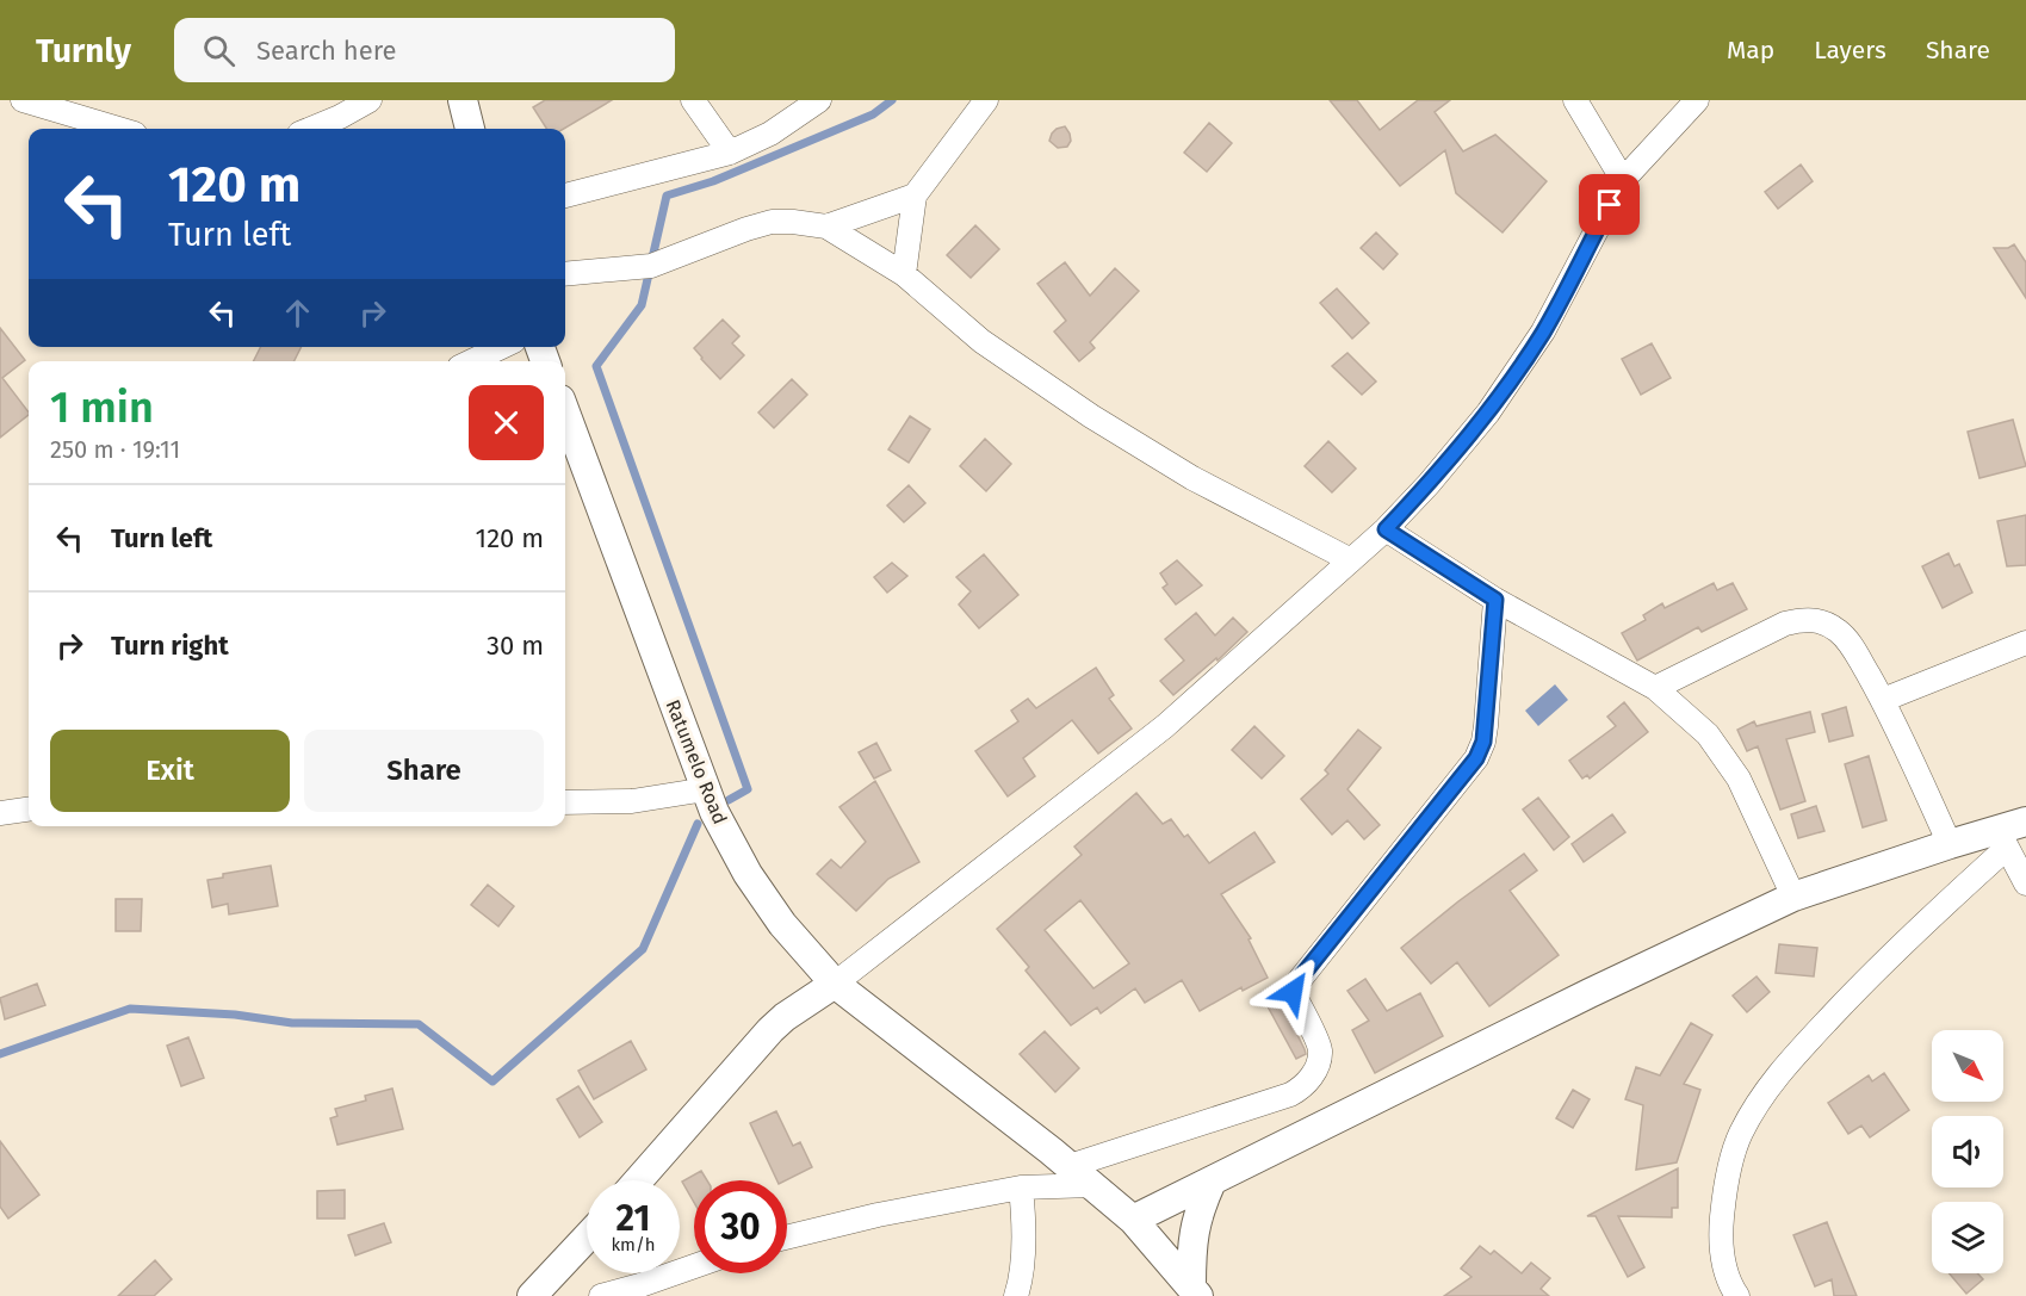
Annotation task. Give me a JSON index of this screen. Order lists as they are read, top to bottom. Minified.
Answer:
{"streets":{"street":["Ratumelo Road"]},"north":"bottom right","page":{"header":"Turnly","search":"Search here","nav":["Map","Layers","Share"],"turn":["120 m","Turn left"],"heading":["1 min","250 m · 19:11"],"list":[{"name":"Turn left","value":"120 m"},{"name":"Turn right","value":"30 m"}],"buttons":["Exit","Share"],"speed":"21 km/h","limit":"30"}}
